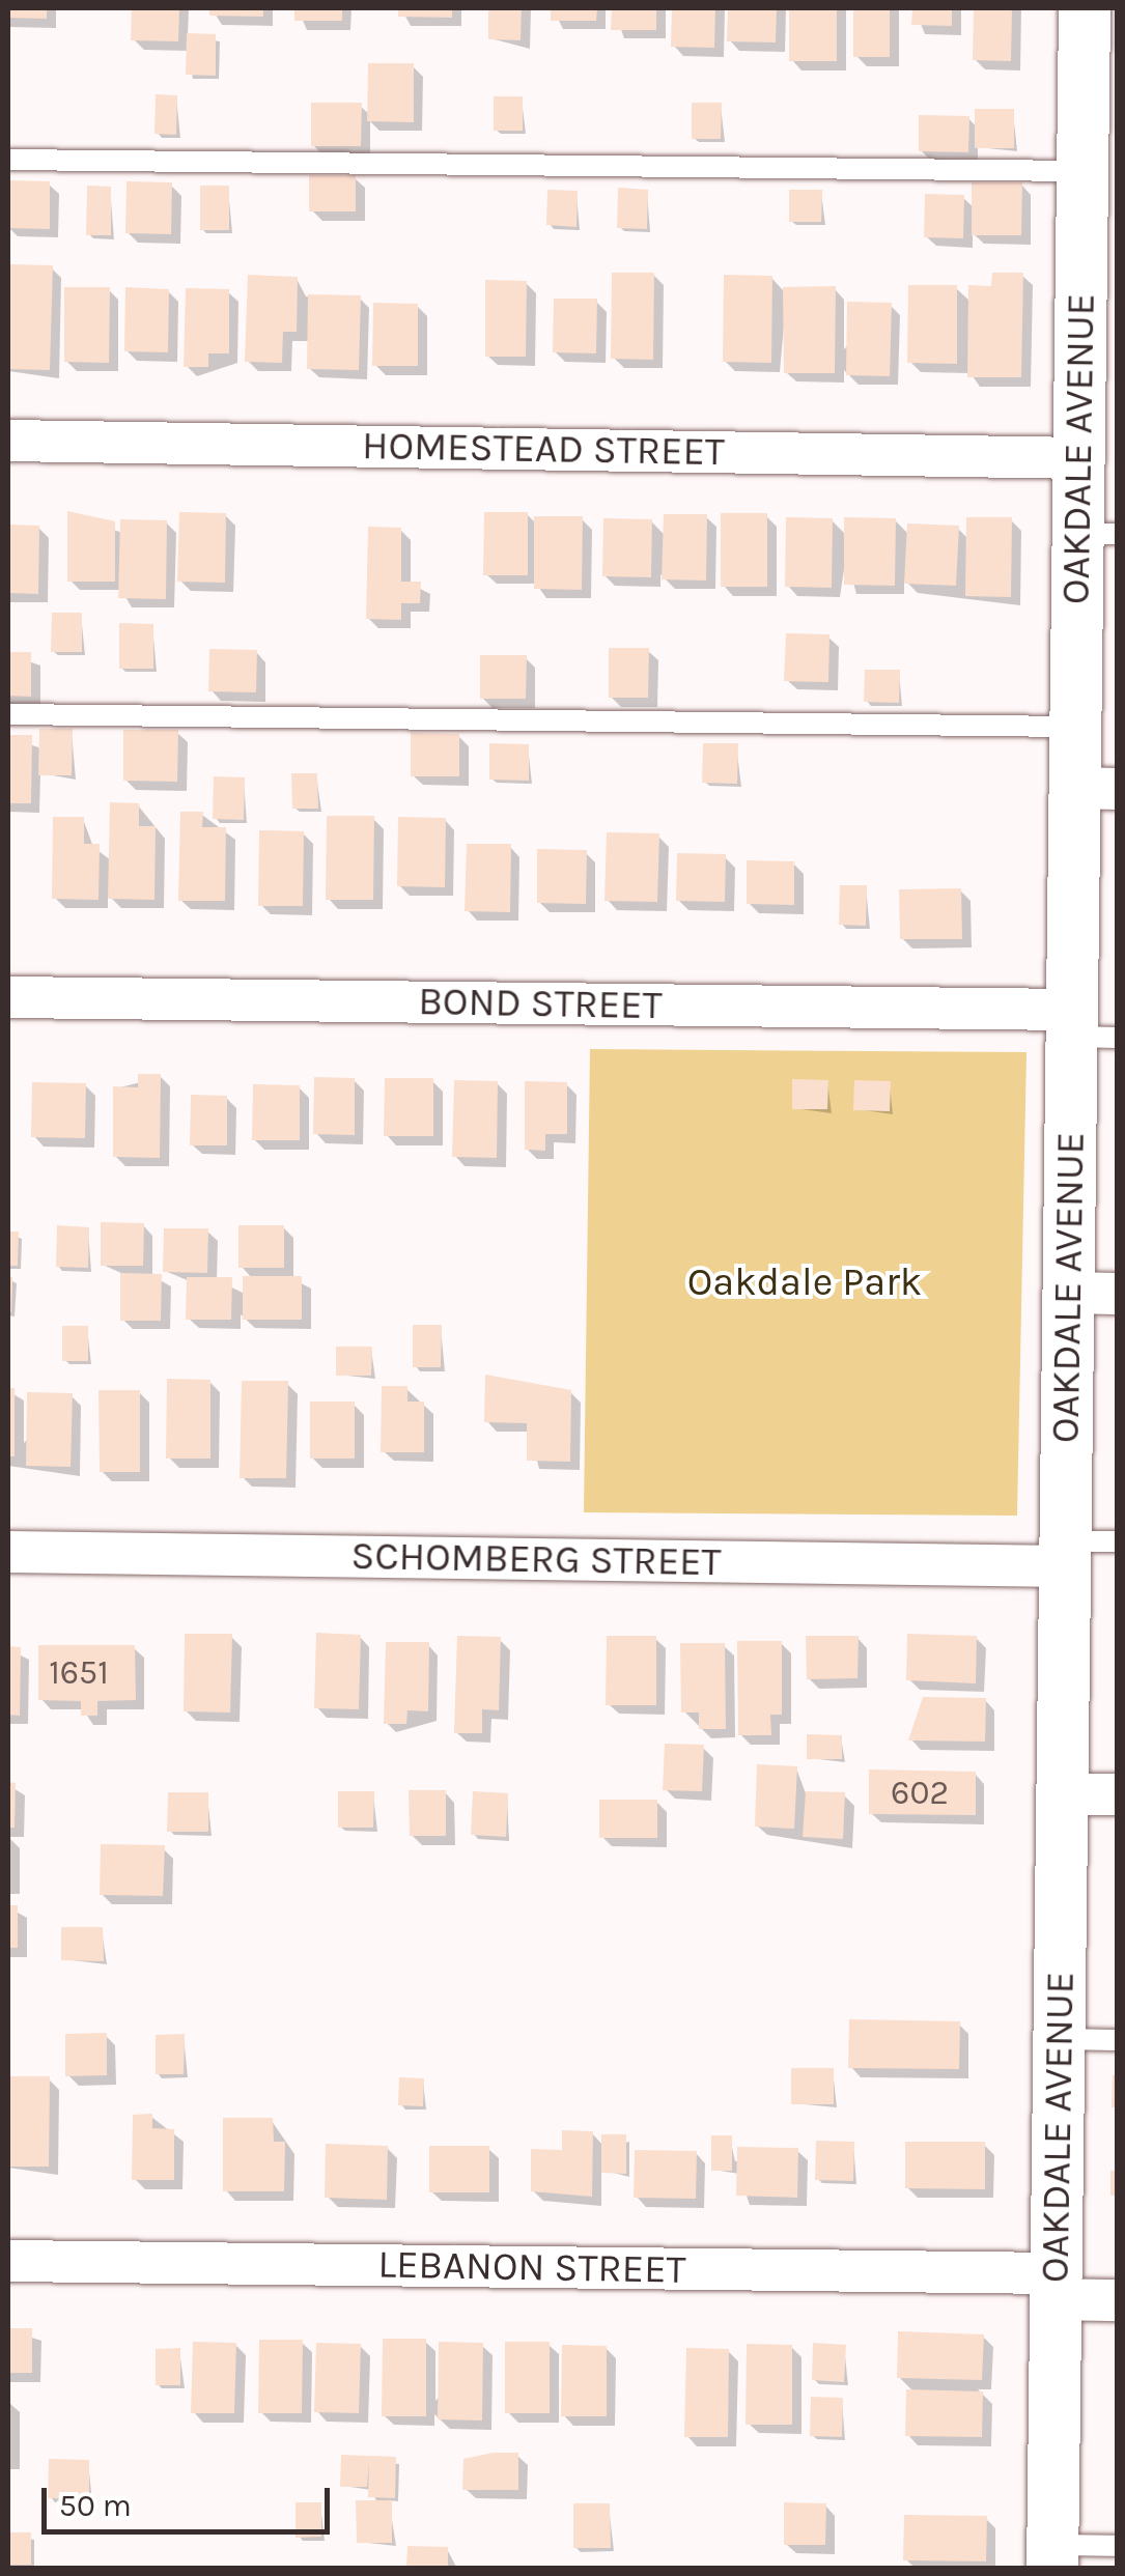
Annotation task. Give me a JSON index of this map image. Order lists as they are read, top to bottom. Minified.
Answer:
{"streets":{"street":["HOMESTEAD STREET","OAKDALE AVENUE","BOND STREET","SCHOMBERG STREET","LEBANON STREET"]},"crossings":[["HOMESTEAD STREET","OAKDALE AVENUE"],["OAKDALE AVENUE","BOND STREET"],["OAKDALE AVENUE","SCHOMBERG STREET"],["OAKDALE AVENUE","LEBANON STREET"]],"parks":["Oakdale Park"],"house_numbers":["1651","602"],"scale_bar":"50 m"}
